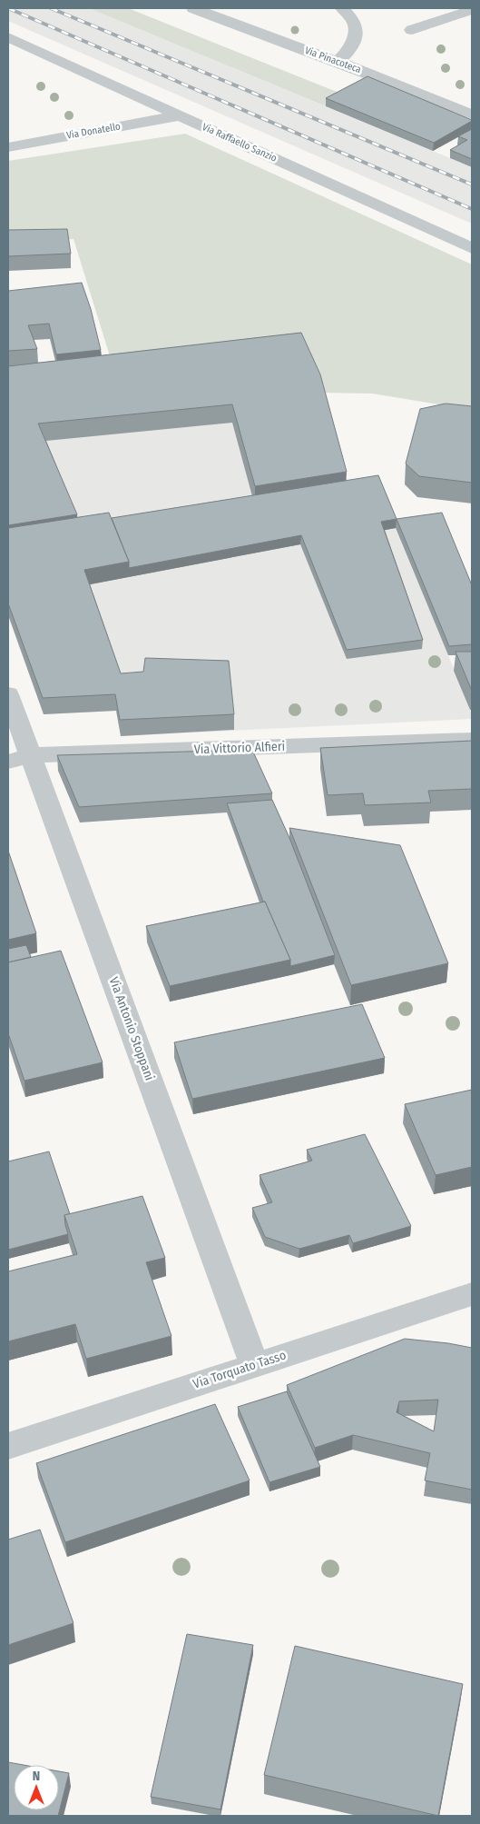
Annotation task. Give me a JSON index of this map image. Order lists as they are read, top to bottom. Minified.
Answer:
{"streets":{"street":["Via Pinacoteca","Via Donatello","Via Raffaello Sanzio","Via Vittorio Alfieri","Via Antonio Stoppani","Via Torquato Tasso"]},"crossings":[["Via Donatello","Via Raffaello Sanzio"],["Via Vittorio Alfieri","Via Antonio Stoppani"],["Via Antonio Stoppani","Via Torquato Tasso"]],"north":"top"}
